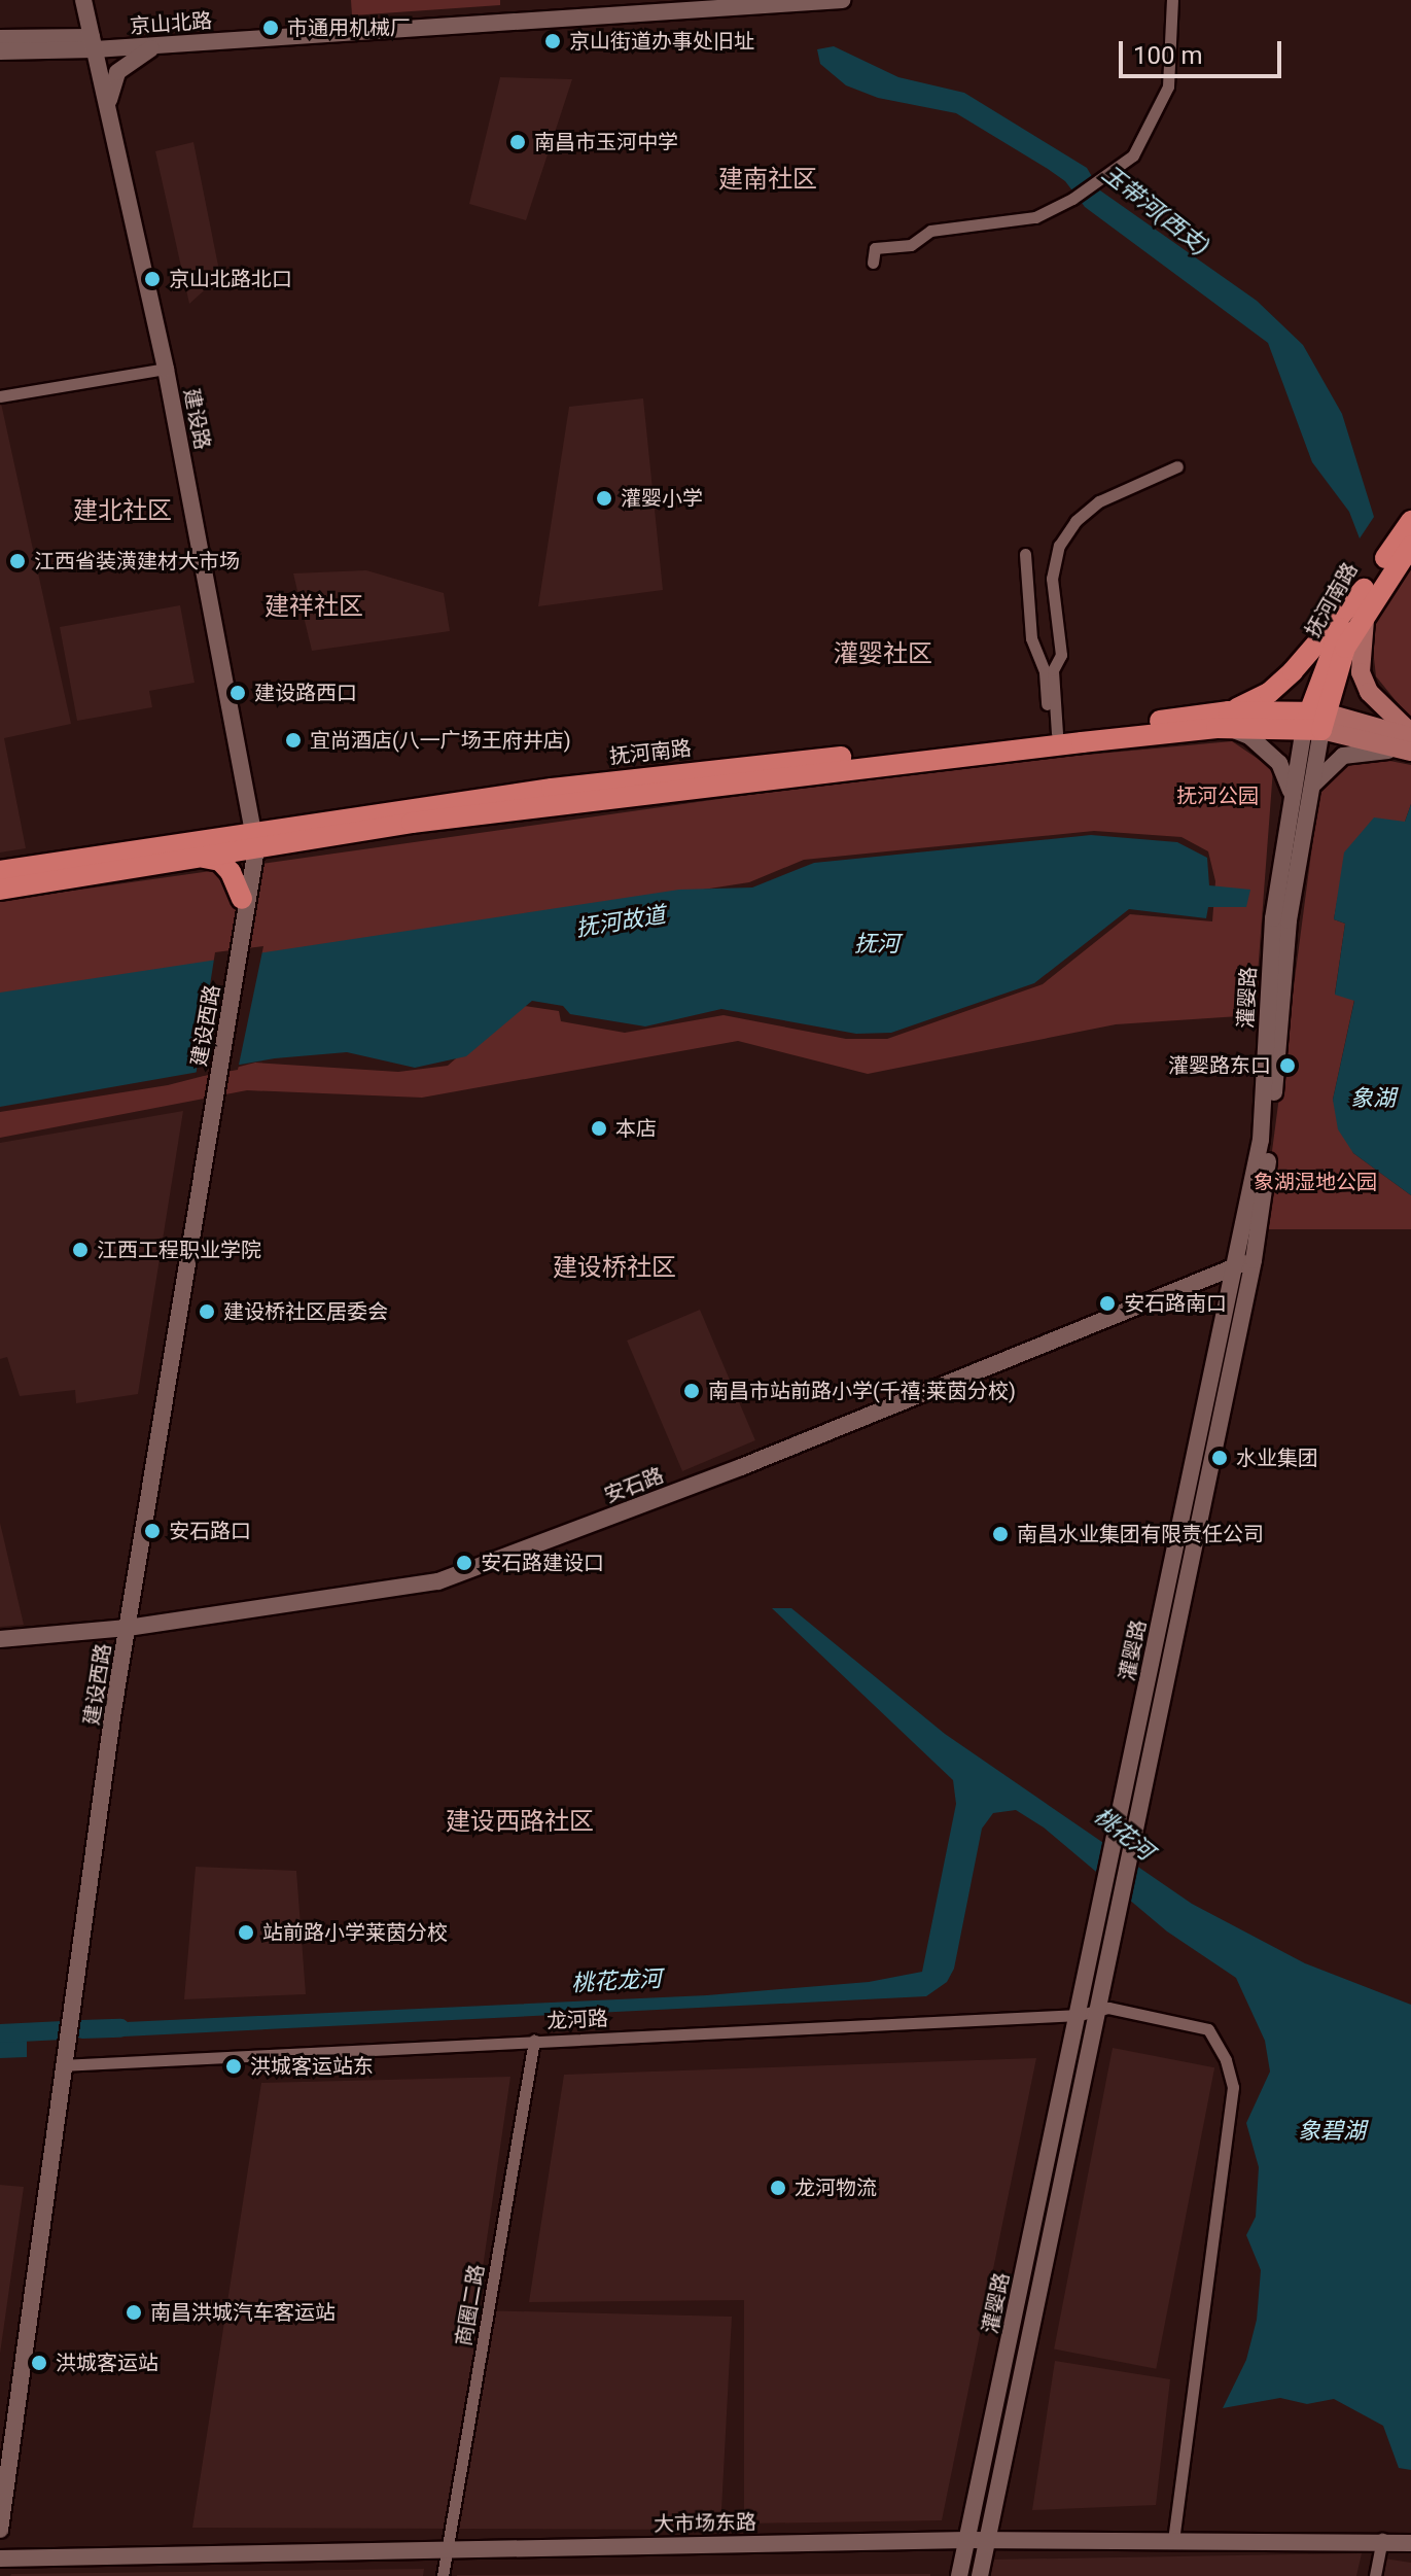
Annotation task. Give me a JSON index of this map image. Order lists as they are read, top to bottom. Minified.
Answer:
{"streets":{"highway":["抚河南路"],"main road":["京山北路","建设路","灌婴路","建设西路","安石路","大市场东路"],"street":["龙河路","商圈二路"]},"crossings":[["京山北路","建设路"],["建设路","抚河南路"],["建设路","建设西路"],["抚河南路","灌婴路"],["抚河南路","建设西路"],["灌婴路","安石路"],["灌婴路","龙河路"],["灌婴路","大市场东路"],["建设西路","安石路"],["建设西路","龙河路"],["龙河路","商圈二路"],["龙河路","大市场东路"],["商圈二路","大市场东路"]],"districts":["建南社区","建北社区","建祥社区","灌婴社区","建设桥社区","建设西路社区"],"water":["玉带河(西支)","抚河故道","抚河","象湖","桃花河","桃花龙河","象碧湖"],"parks":["抚河公园","象湖湿地公园"],"places":["市通用机械厂","京山街道办事处旧址","南昌市玉河中学","京山北路北口","灌婴小学","江西省装潢建材大市场","建设路西口","宜尚酒店(八一广场王府井店)","灌婴路东口","本店","江西工程职业学院","安石路南口","建设桥社区居委会","南昌市站前路小学(千禧·莱茵分校)","水业集团","安石路口","南昌水业集团有限责任公司","安石路建设口","站前路小学莱茵分校","洪城客运站东","龙河物流","南昌洪城汽车客运站","洪城客运站"],"scale_bar":"100 m"}
